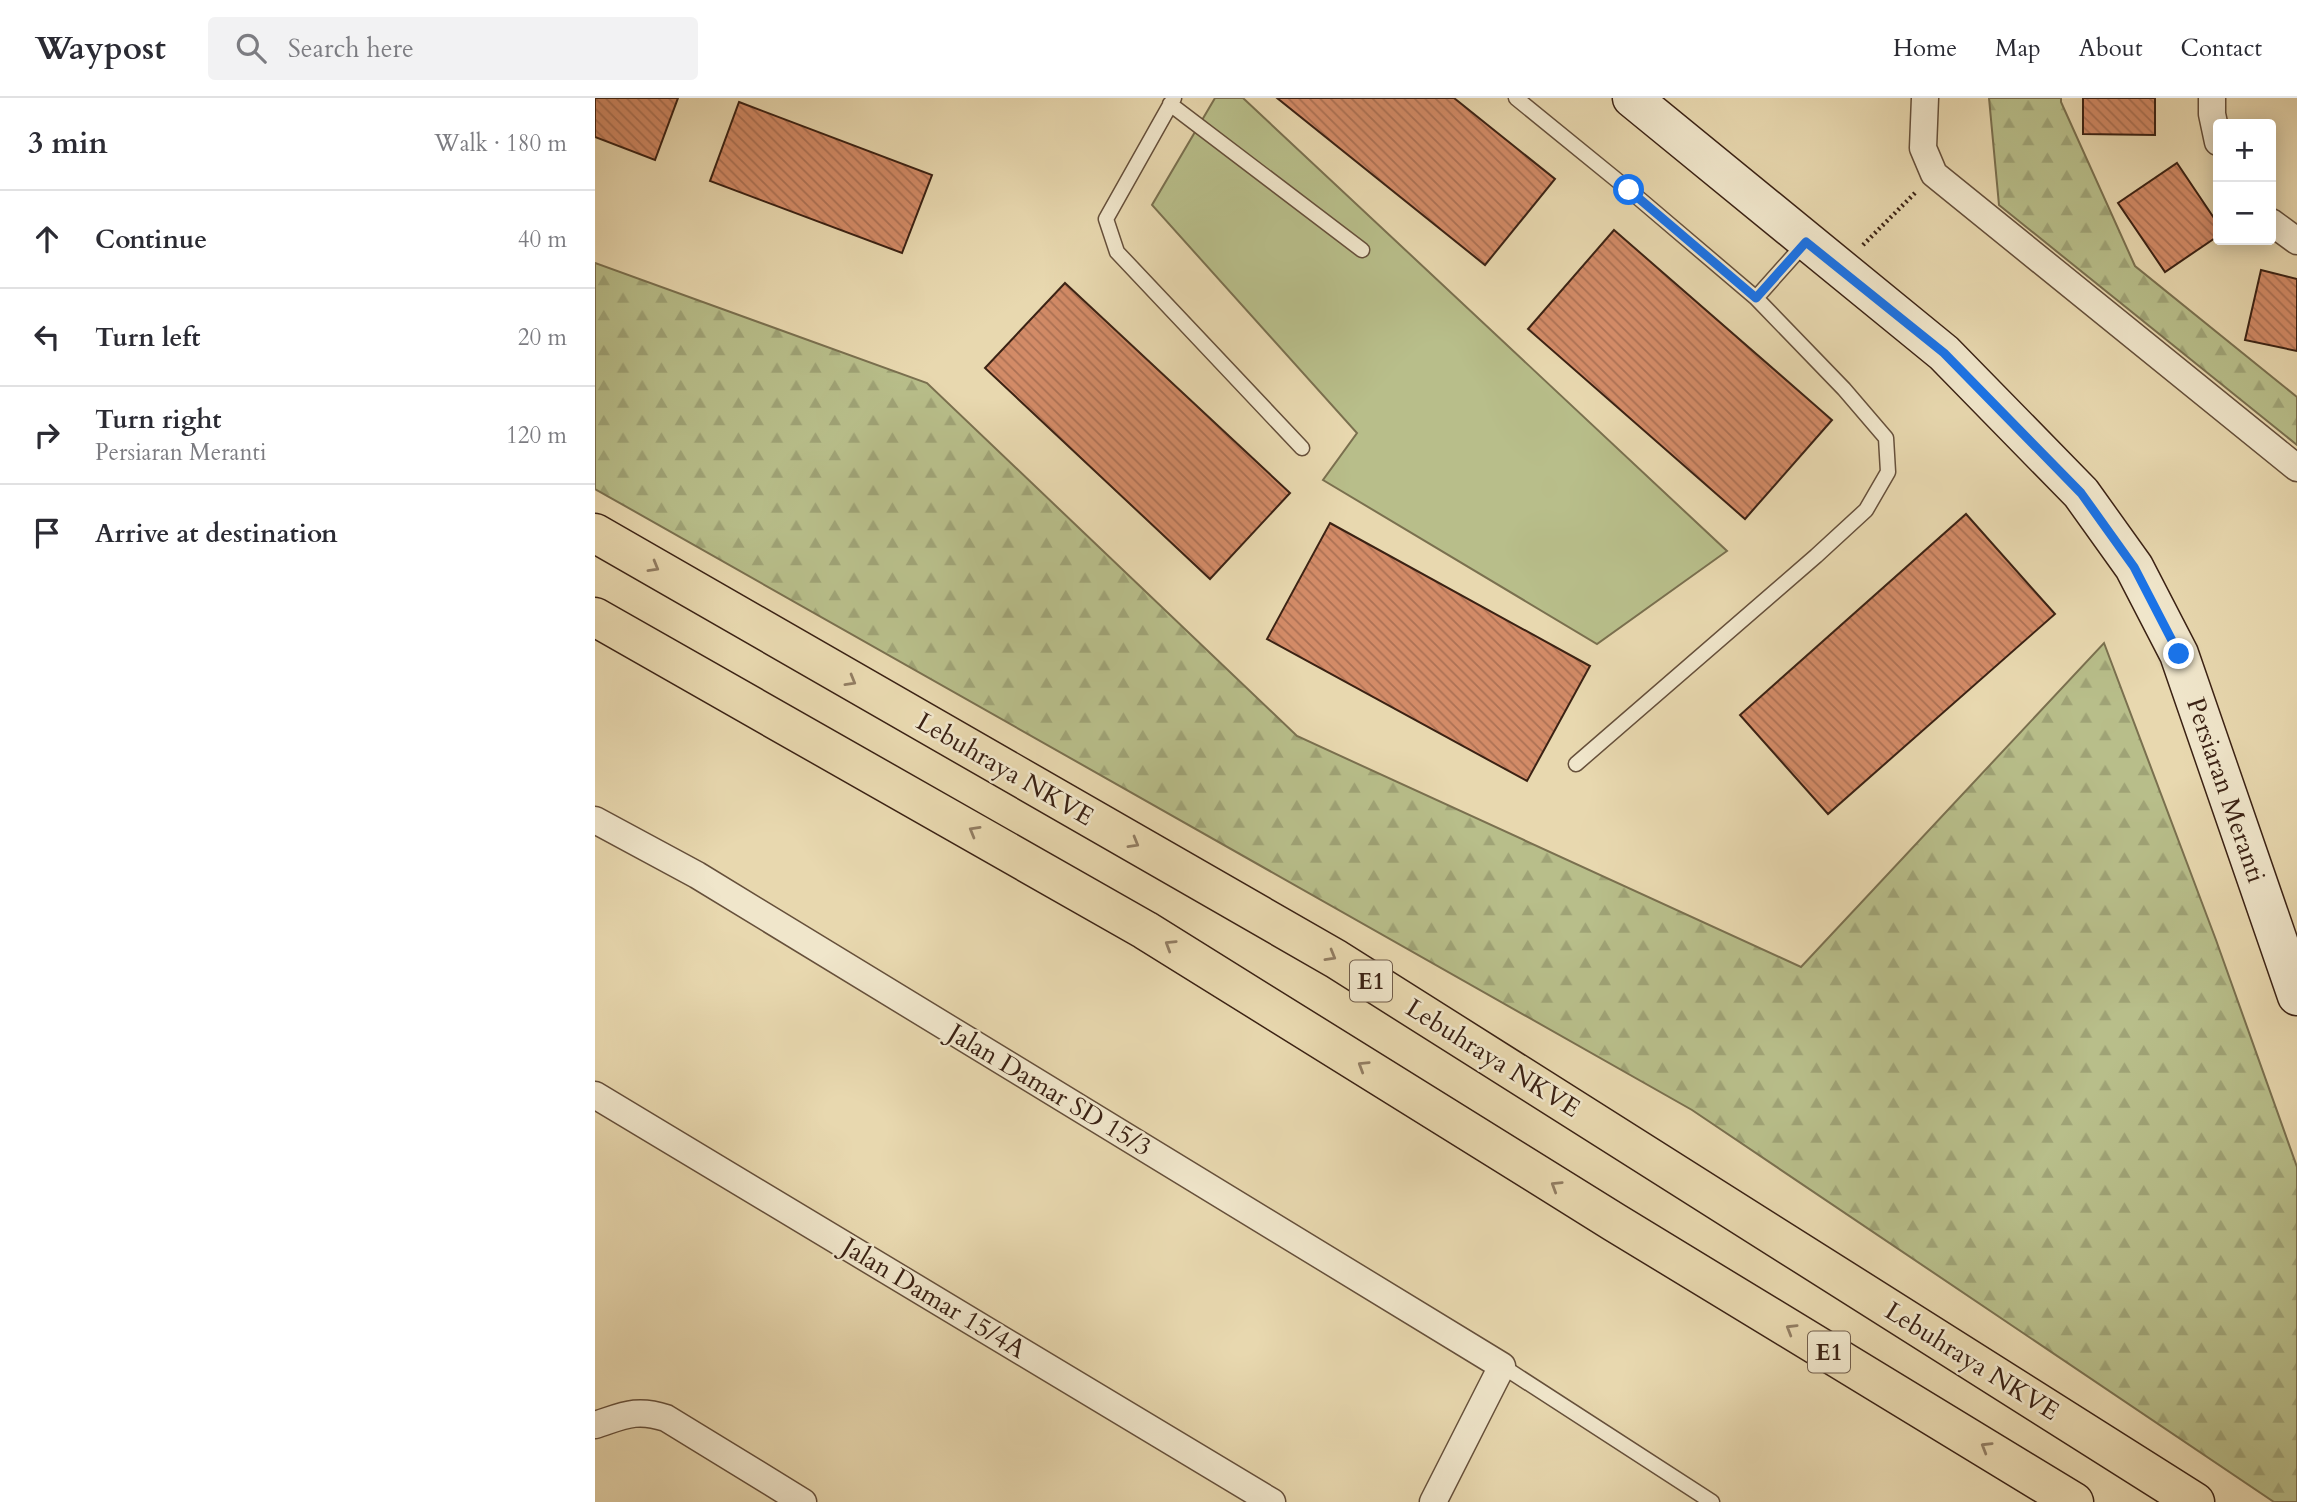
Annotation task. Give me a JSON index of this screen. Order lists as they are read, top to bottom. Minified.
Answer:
{"streets":{"highway":["Lebuhraya NKVE","E1"],"street":["Persiaran Meranti","Jalan Damar SD 15/3","Jalan Damar 15/4A"]},"page":{"header":"Waypost","search":"Search here","nav":["Home","Map","About","Contact"],"heading":["3 min","Walk · 180 m"],"map_buttons":["+","−"],"list":[["Continue","40 m"],["Turn left","20 m"],["Turn right","Persiaran Meranti","120 m"],"Arrive at destination"]}}
